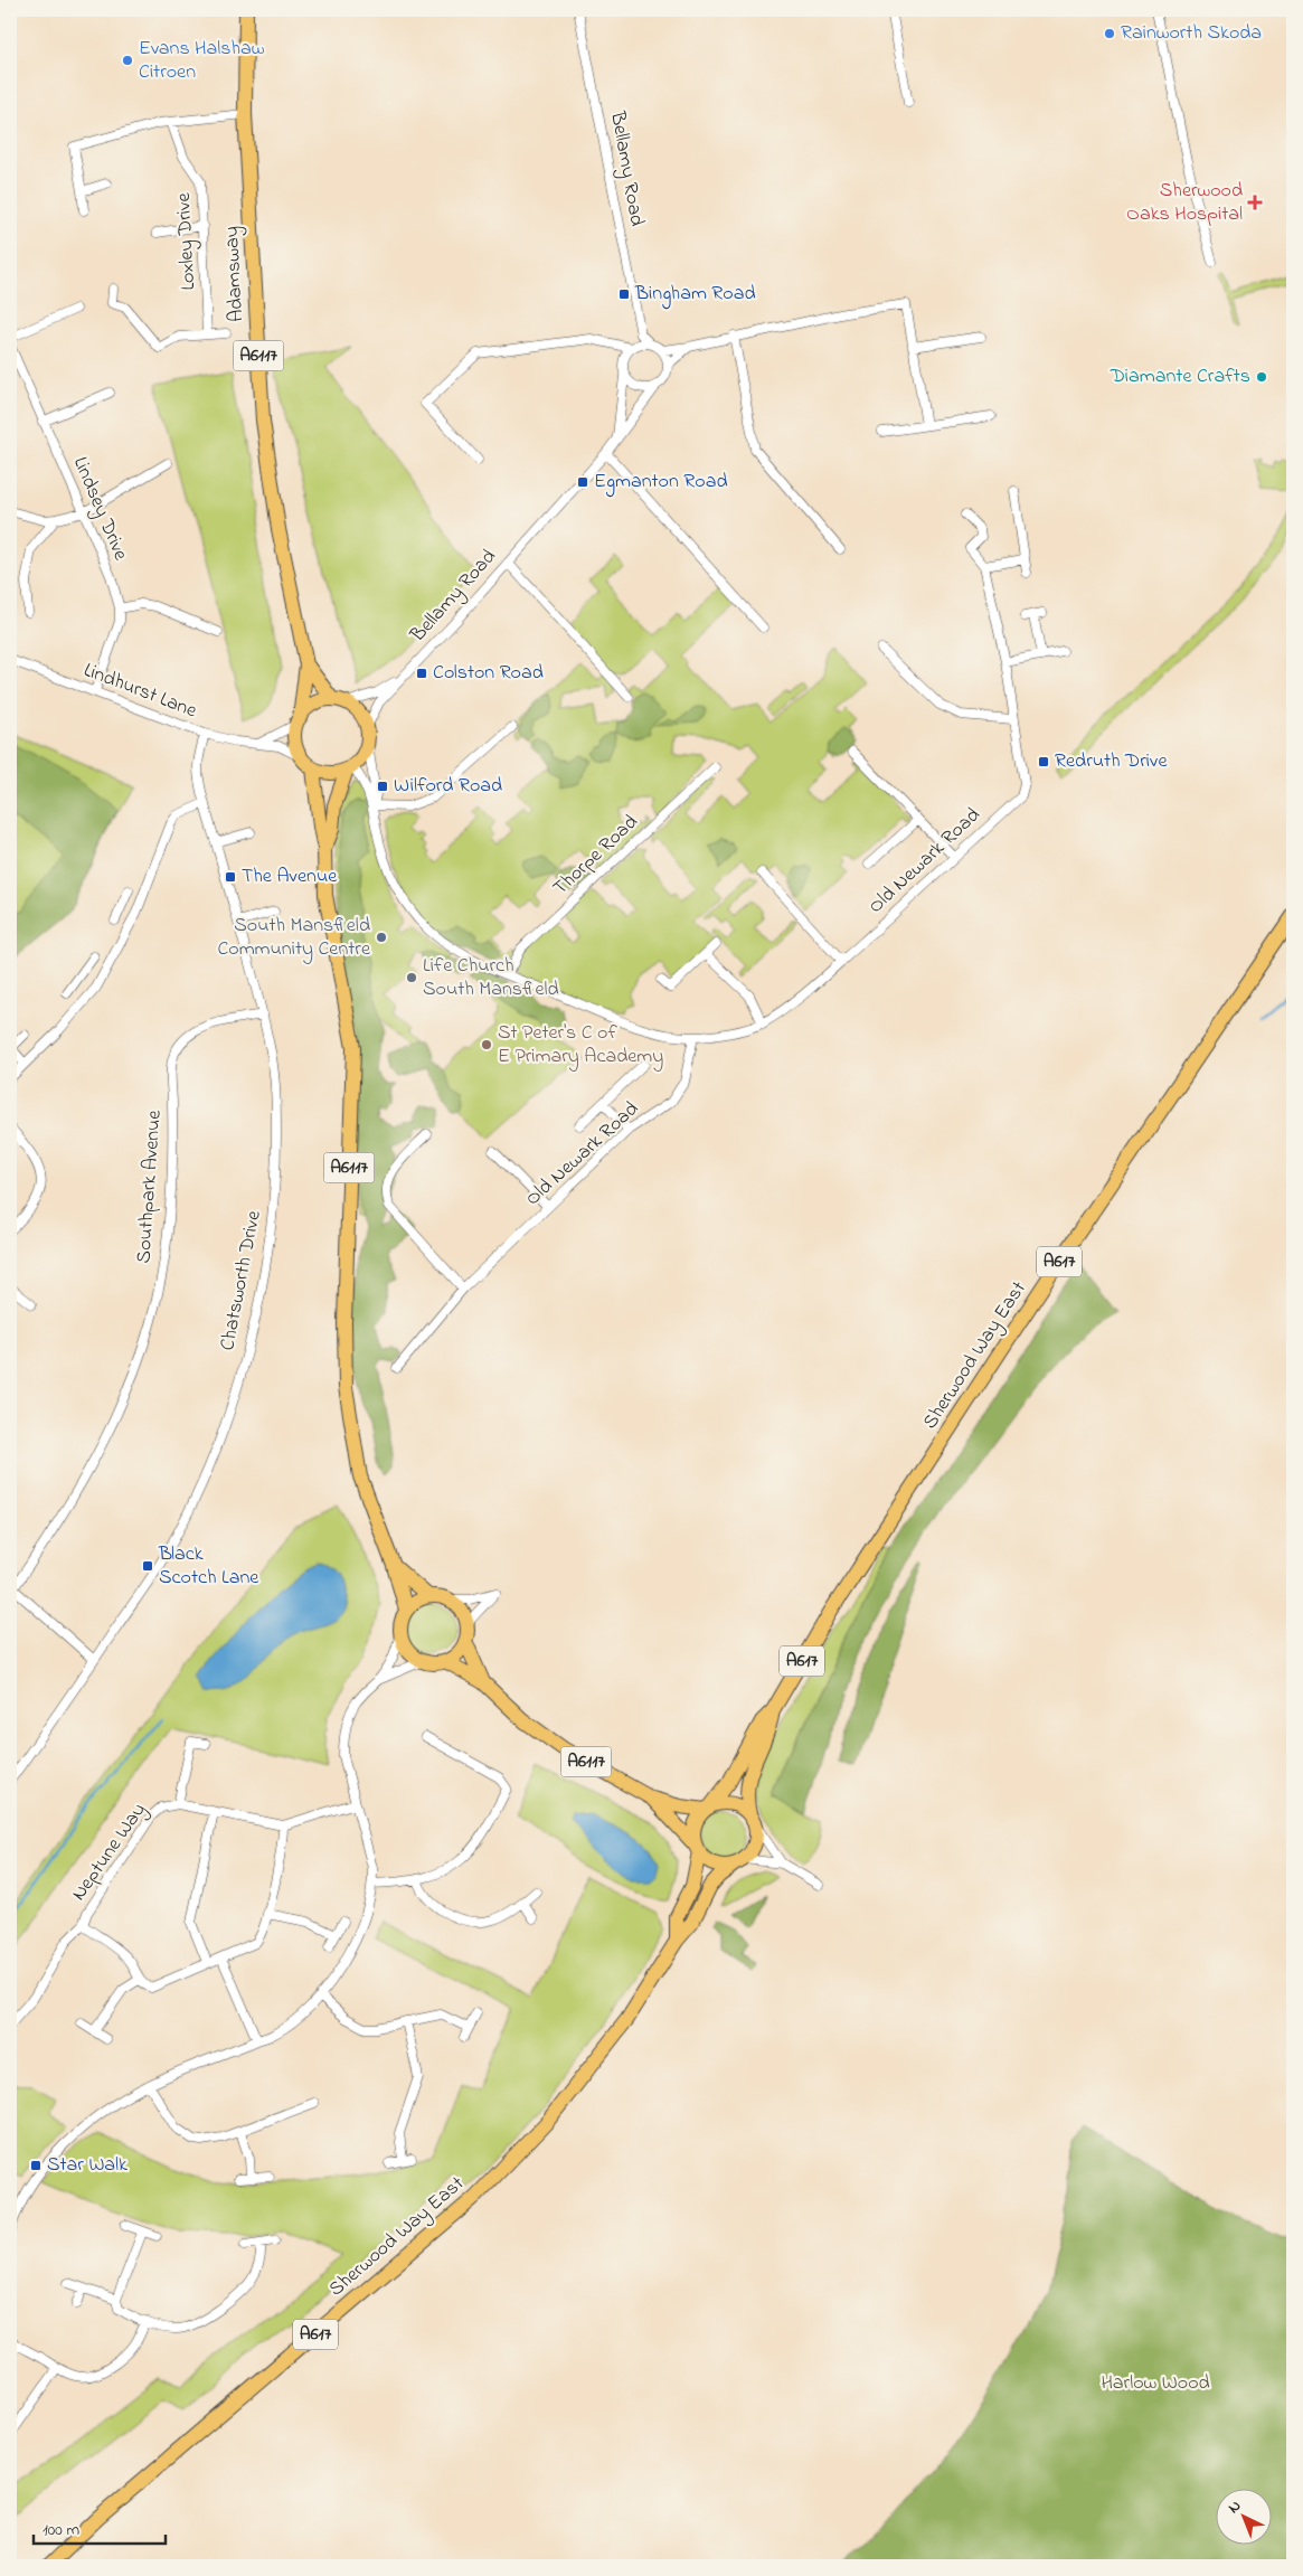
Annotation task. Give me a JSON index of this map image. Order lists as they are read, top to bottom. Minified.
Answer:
{"streets":{"main road":["Adamsway","A6117","A617","Sherwood Way East"],"street":["Bellamy Road","Loxley Drive","Lindsey Drive","Lindhurst Lane","Thorpe Road","Old Newark Road","Southpark Avenue","Chatsworth Drive","Neptune Way"]},"crossings":[["Bellamy Road","Adamsway"],["Bellamy Road","A6117"],["Bellamy Road","Lindhurst Lane"],["Adamsway","A6117"],["Adamsway","Lindhurst Lane"],["A6117","Lindhurst Lane"],["A6117","Sherwood Way East"],["Lindsey Drive","Lindhurst Lane"],["Lindhurst Lane","Chatsworth Drive"],["Southpark Avenue","Chatsworth Drive"]],"parks":["Harlow Wood"],"places":{"other":["Rainworth Skoda","Evans Halshaw Citroen","Diamante Crafts","South Mansfield Community Centre","Life Church South Mansfield","St Peter's C of E Primary Academy"],"health":["Sherwood Oaks Hospital"],"transit":["Bingham Road","Egmanton Road","Colston Road","Redruth Drive","Wilford Road","The Avenue","Black Scotch Lane","Star Walk"]},"scale_bar":"100 m","north":"top left"}
